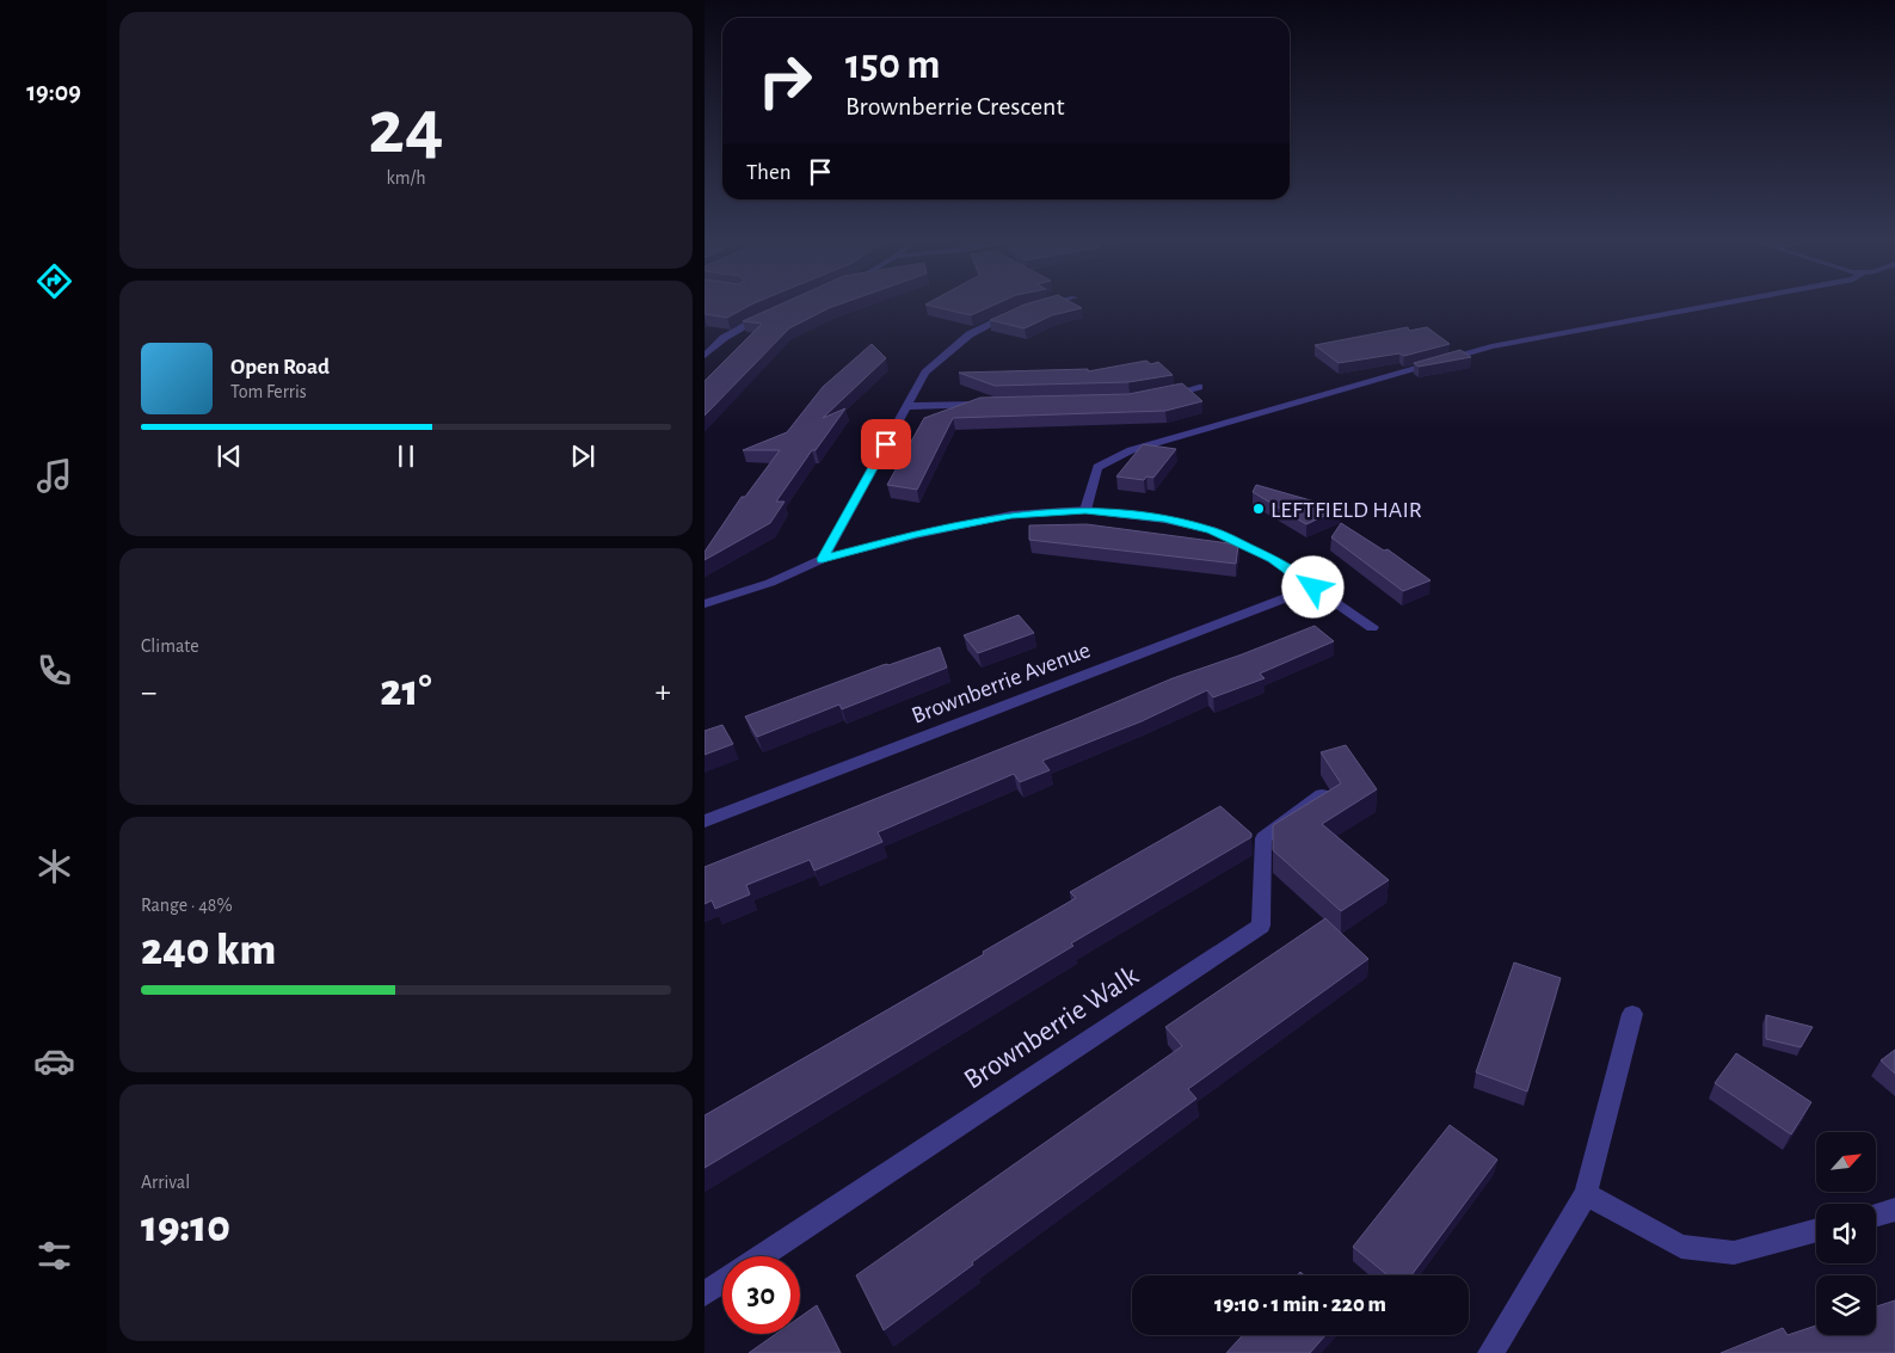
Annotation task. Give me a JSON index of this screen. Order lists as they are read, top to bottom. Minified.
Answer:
{"streets":{"street":["Brownberrie Avenue","Brownberrie Walk"]},"places":["LEFTFIELD HAIR"],"north":"top right","page":{"tabs":"19:09","tile":[["24","km/h"],"Climate",["Range · 48%","240 km"],["Arrival","19:10"]],"turn":["150 m","Brownberrie Crescent"],"then":"Then","song":["Open Road","Tom Ferris"],"heat":["−","21°","+"],"limit":"30","trip":"19:10 · 1 min · 220 m"}}
